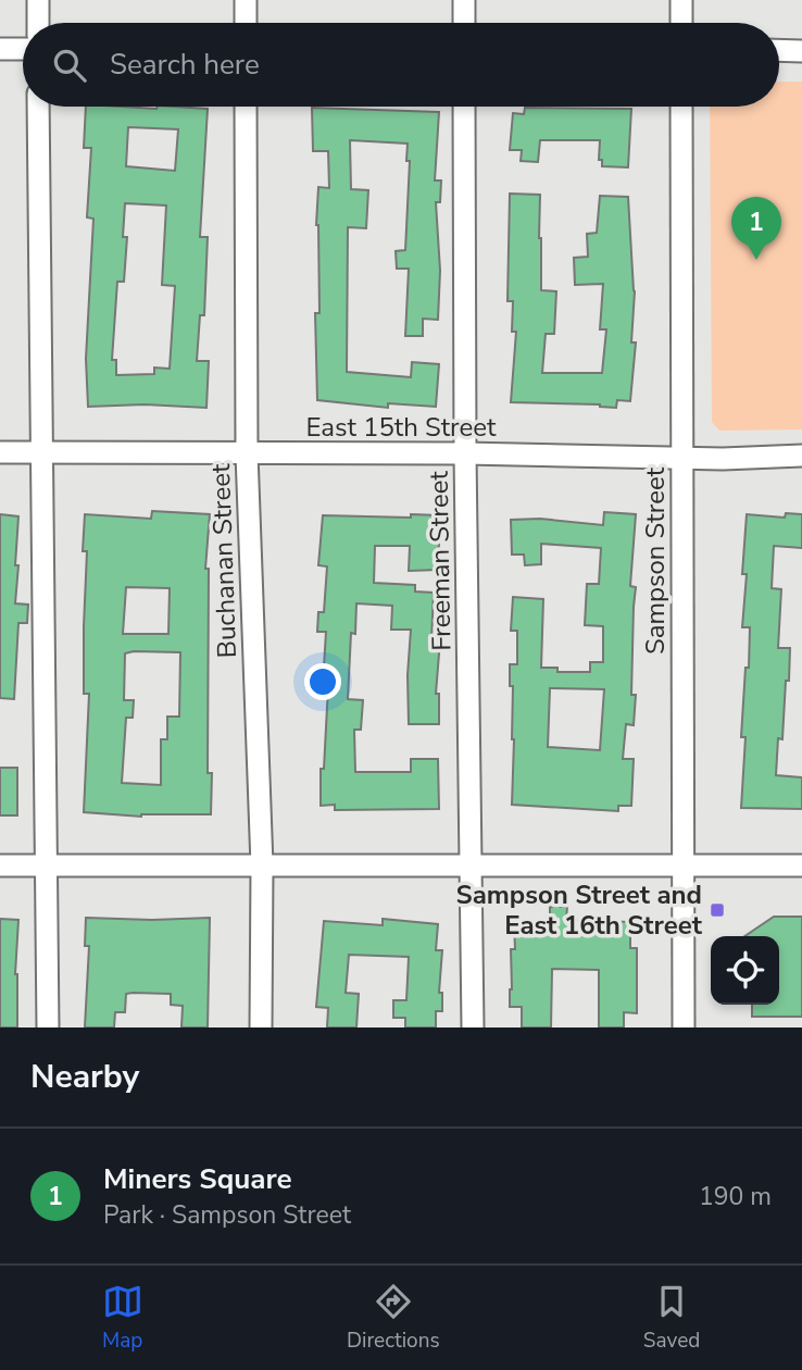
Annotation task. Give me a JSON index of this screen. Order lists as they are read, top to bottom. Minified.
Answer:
{"streets":{"street":["East 15th Street","Buchanan Street","Freeman Street","Sampson Street"]},"crossings":[["East 15th Street","Buchanan Street"],["East 15th Street","Freeman Street"],["East 15th Street","Sampson Street"]],"places":{"transit":["Sampson Street and East 16th Street"]},"page":{"search":"Search here","pins":"1","heading":"Nearby","list":[{"mark":"1","name":"Miners Square","note":"Park · Sampson Street","value":"190 m"}],"nav":["Map","Directions","Saved"]}}
